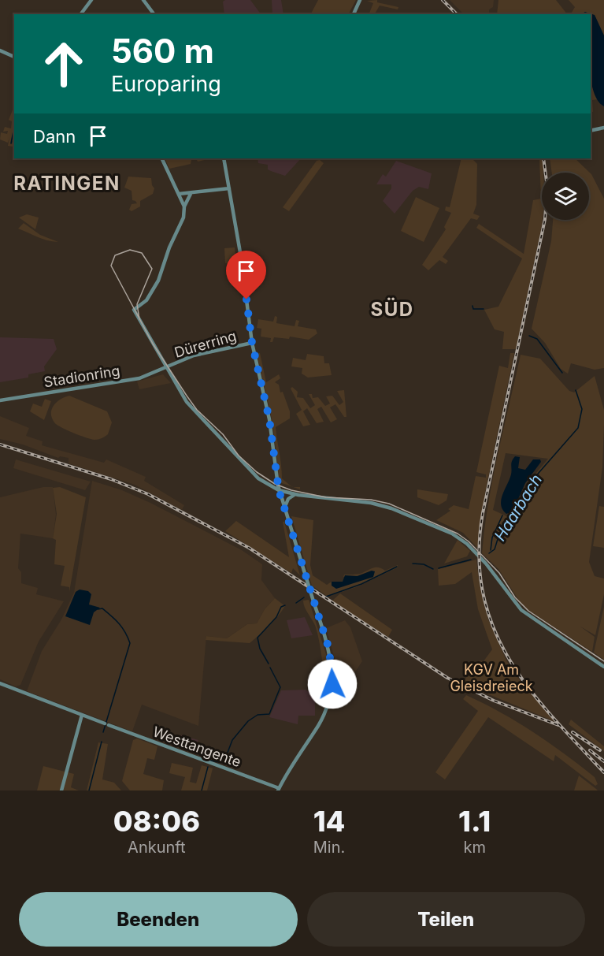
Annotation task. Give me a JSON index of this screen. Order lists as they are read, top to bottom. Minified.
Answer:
{"streets":{"main road":["Dürerring","Stadionring","Westtangente"]},"crossings":[["Dürerring","Stadionring"]],"districts":["RATINGEN","SÜD"],"water":["Haarbach"],"parks":["KGV Am Gleisdreieck"],"page":{"turn":["560 m","Europaring"],"then":"Dann","eta":["08:06","Ankunft","14","Min.","1.1","km"],"buttons":["Beenden","Teilen"]}}
